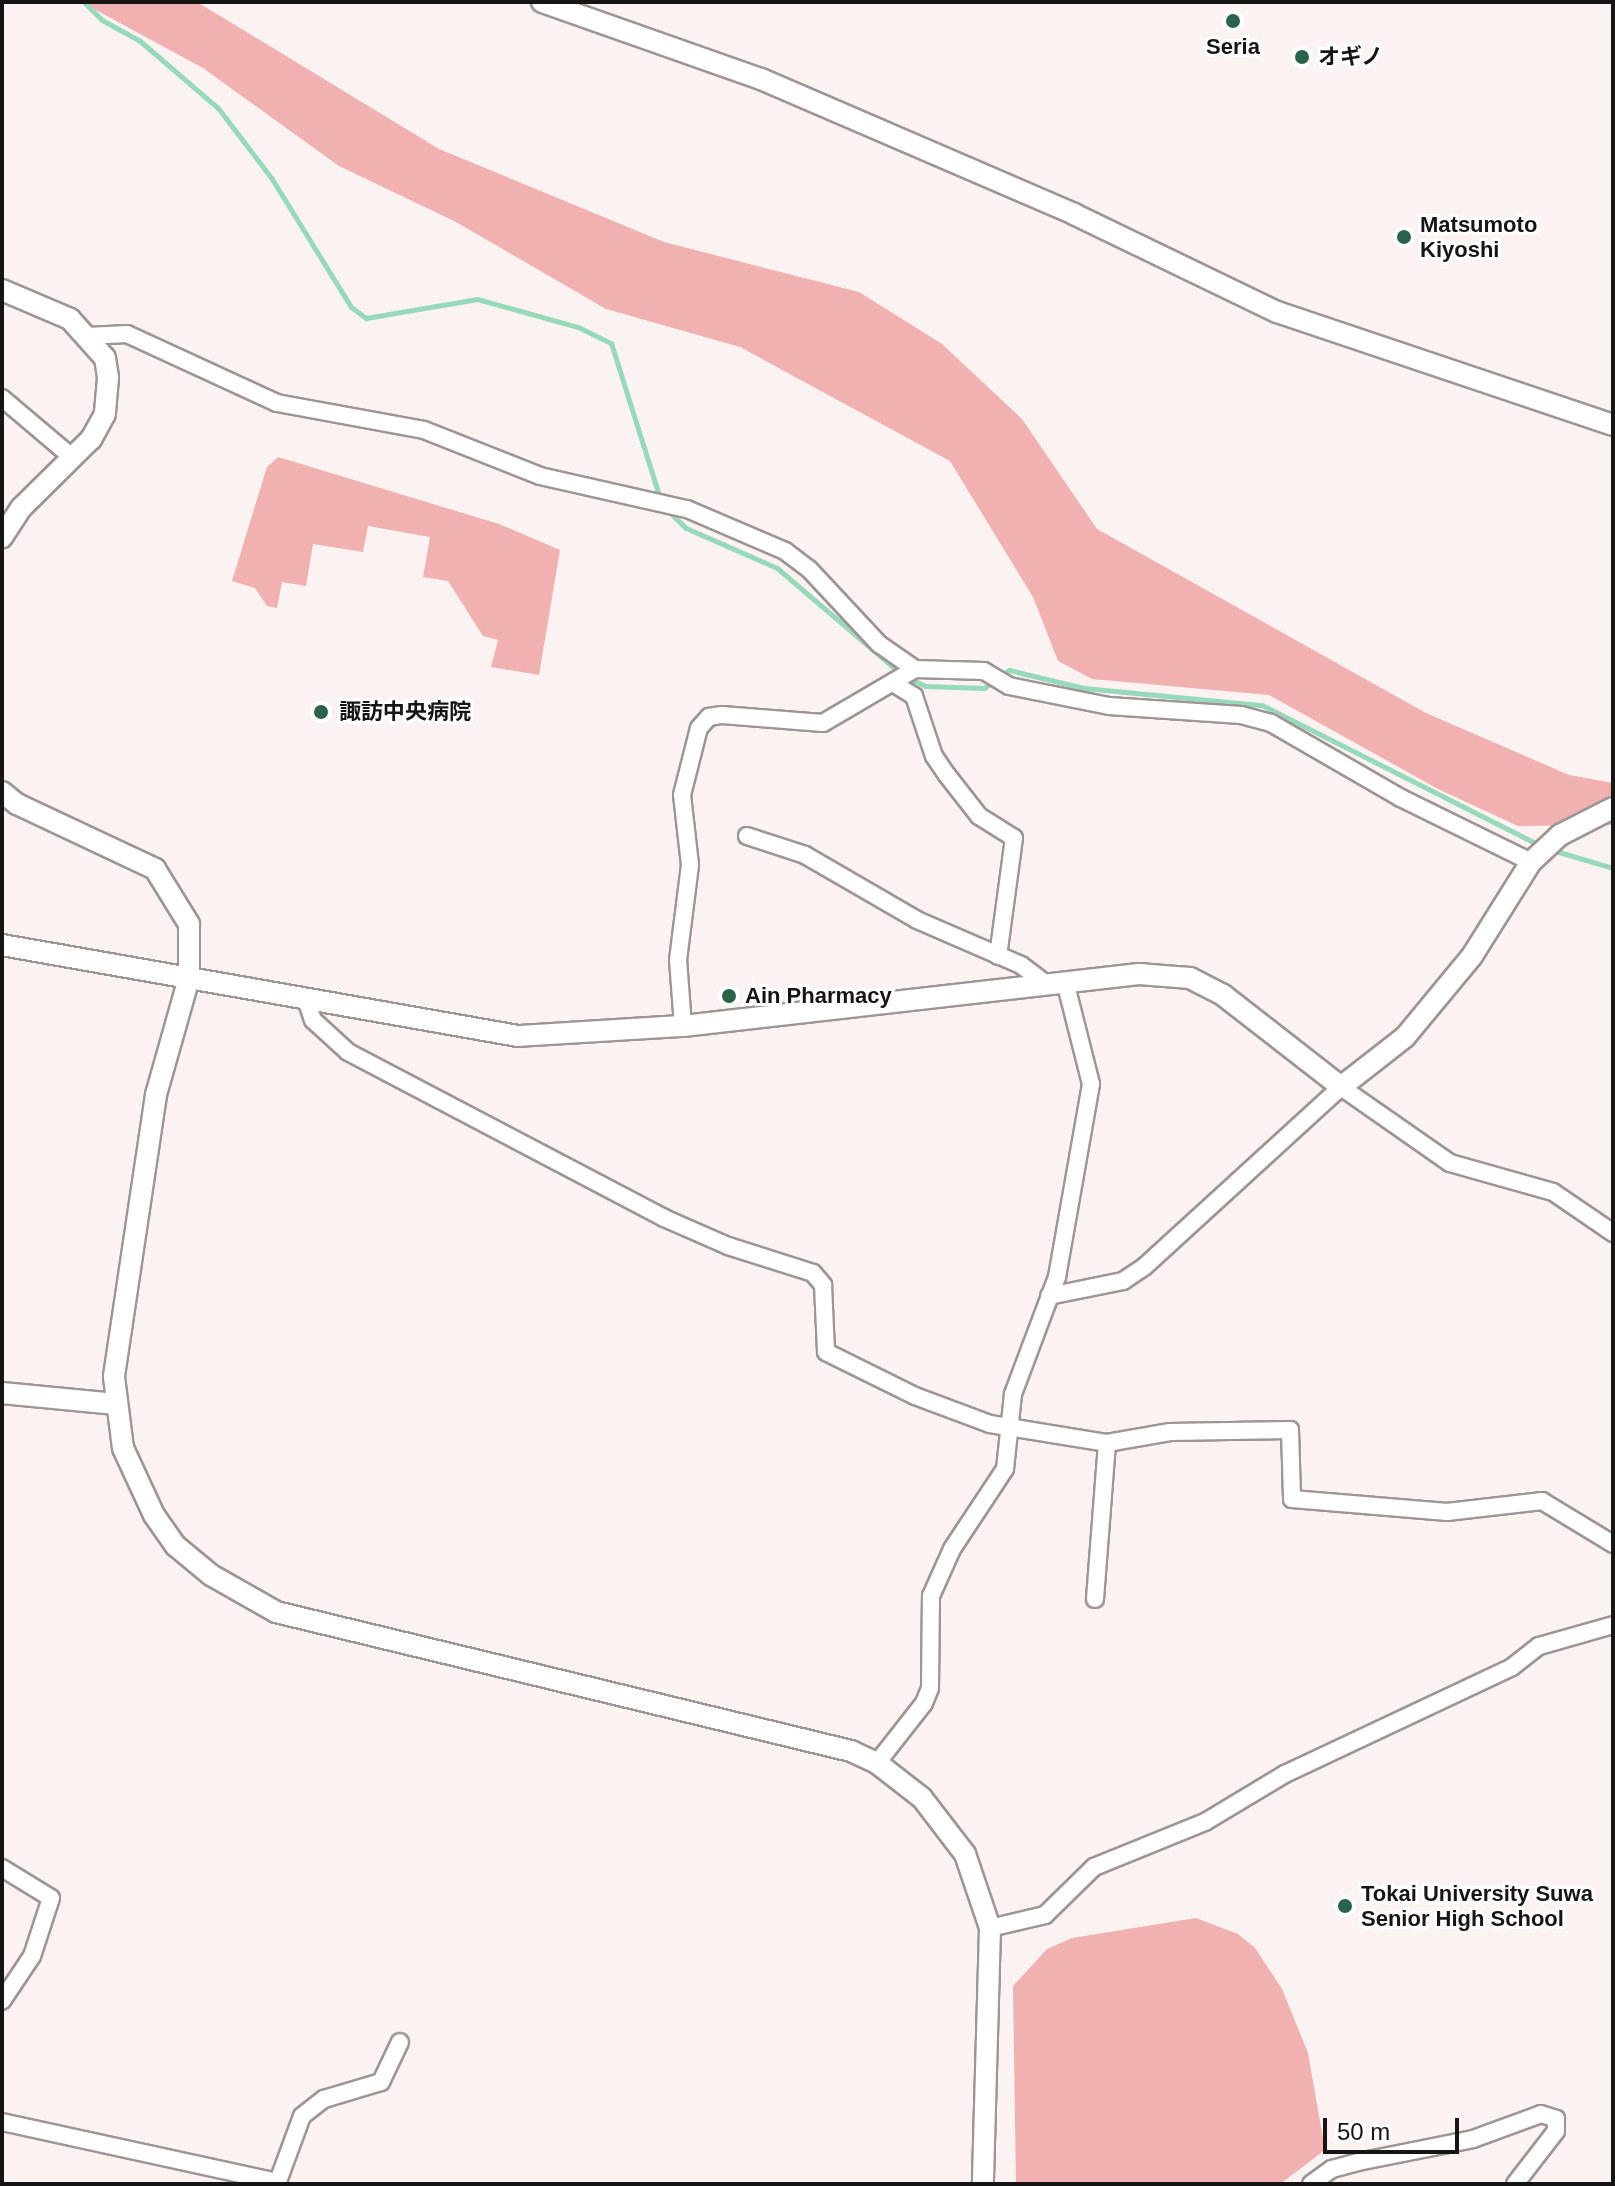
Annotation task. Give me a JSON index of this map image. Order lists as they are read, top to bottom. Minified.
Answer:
{"places":["Seria","オギノ","Matsumoto Kiyoshi","諏訪中央病院","Ain Pharmacy","Tokai University Suwa Senior High School"],"scale_bar":"50 m"}
